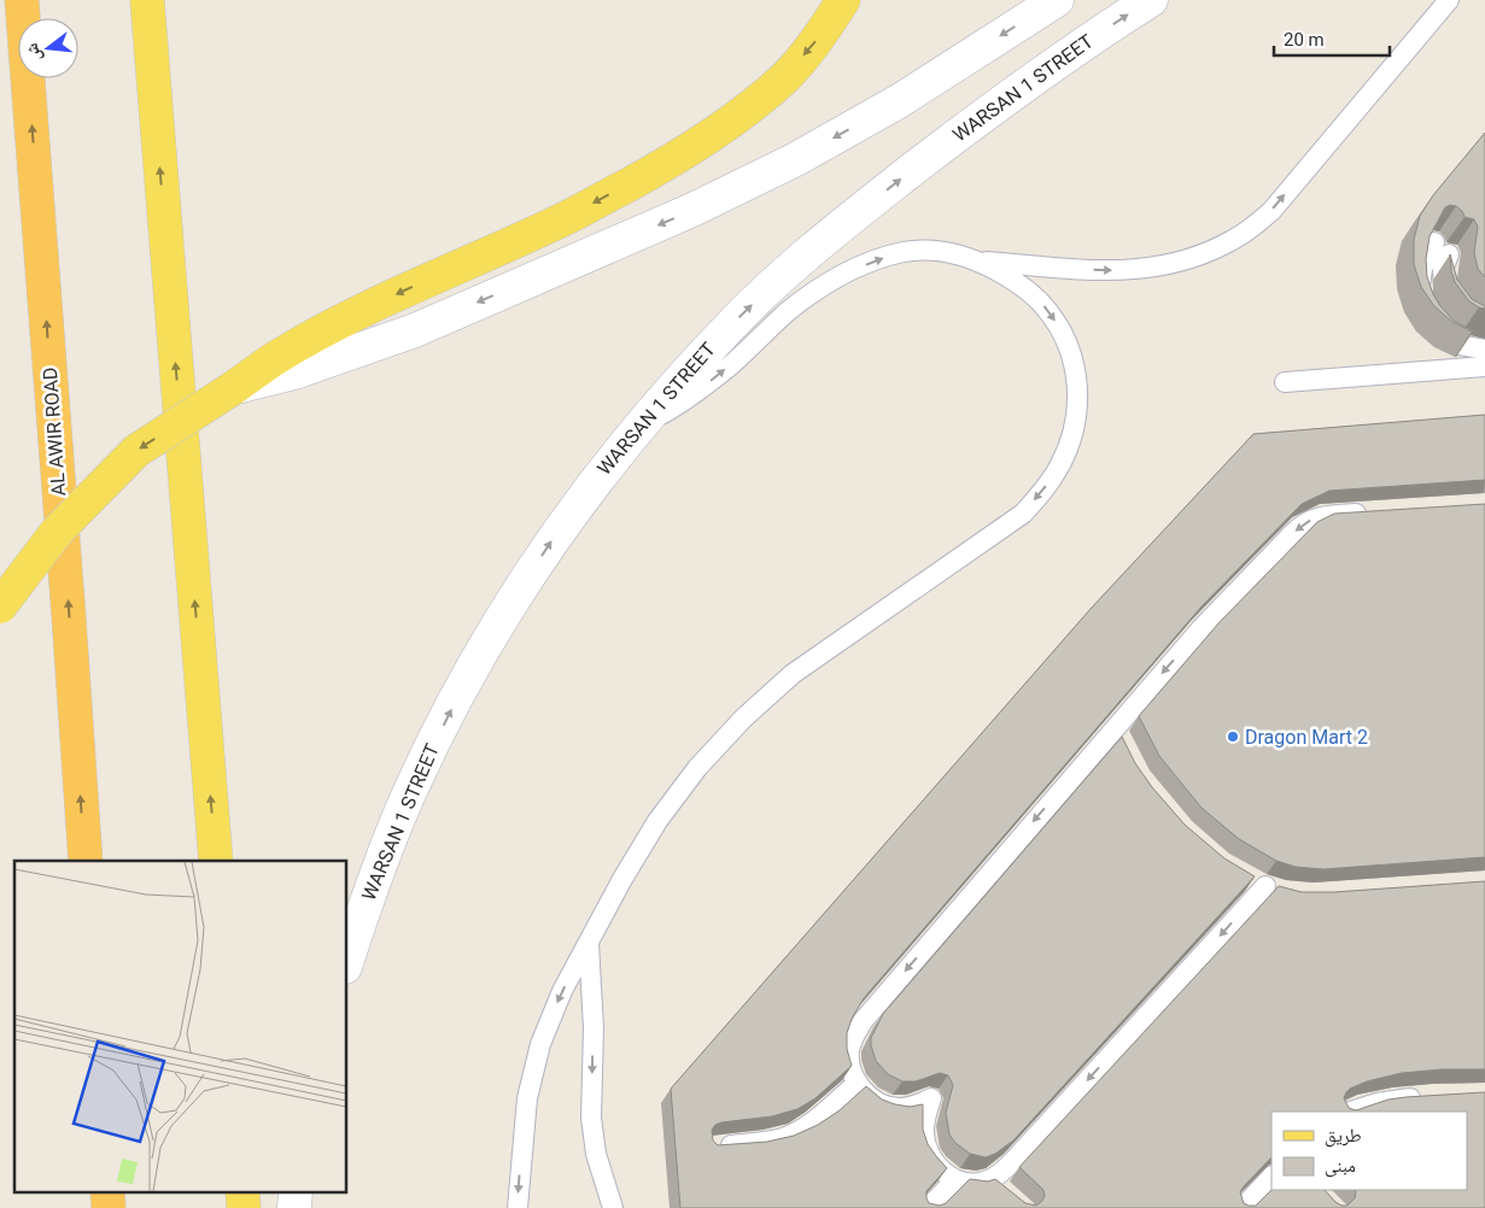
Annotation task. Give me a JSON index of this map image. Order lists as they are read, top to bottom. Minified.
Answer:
{"streets":{"highway":["AL AWIR ROAD"],"street":["WARSAN 1 STREET"]},"one_way":["AL AWIR ROAD"],"places":["Dragon Mart 2"],"legend":["طريق","مبنى"],"scale_bar":"20 m","north":"left"}
